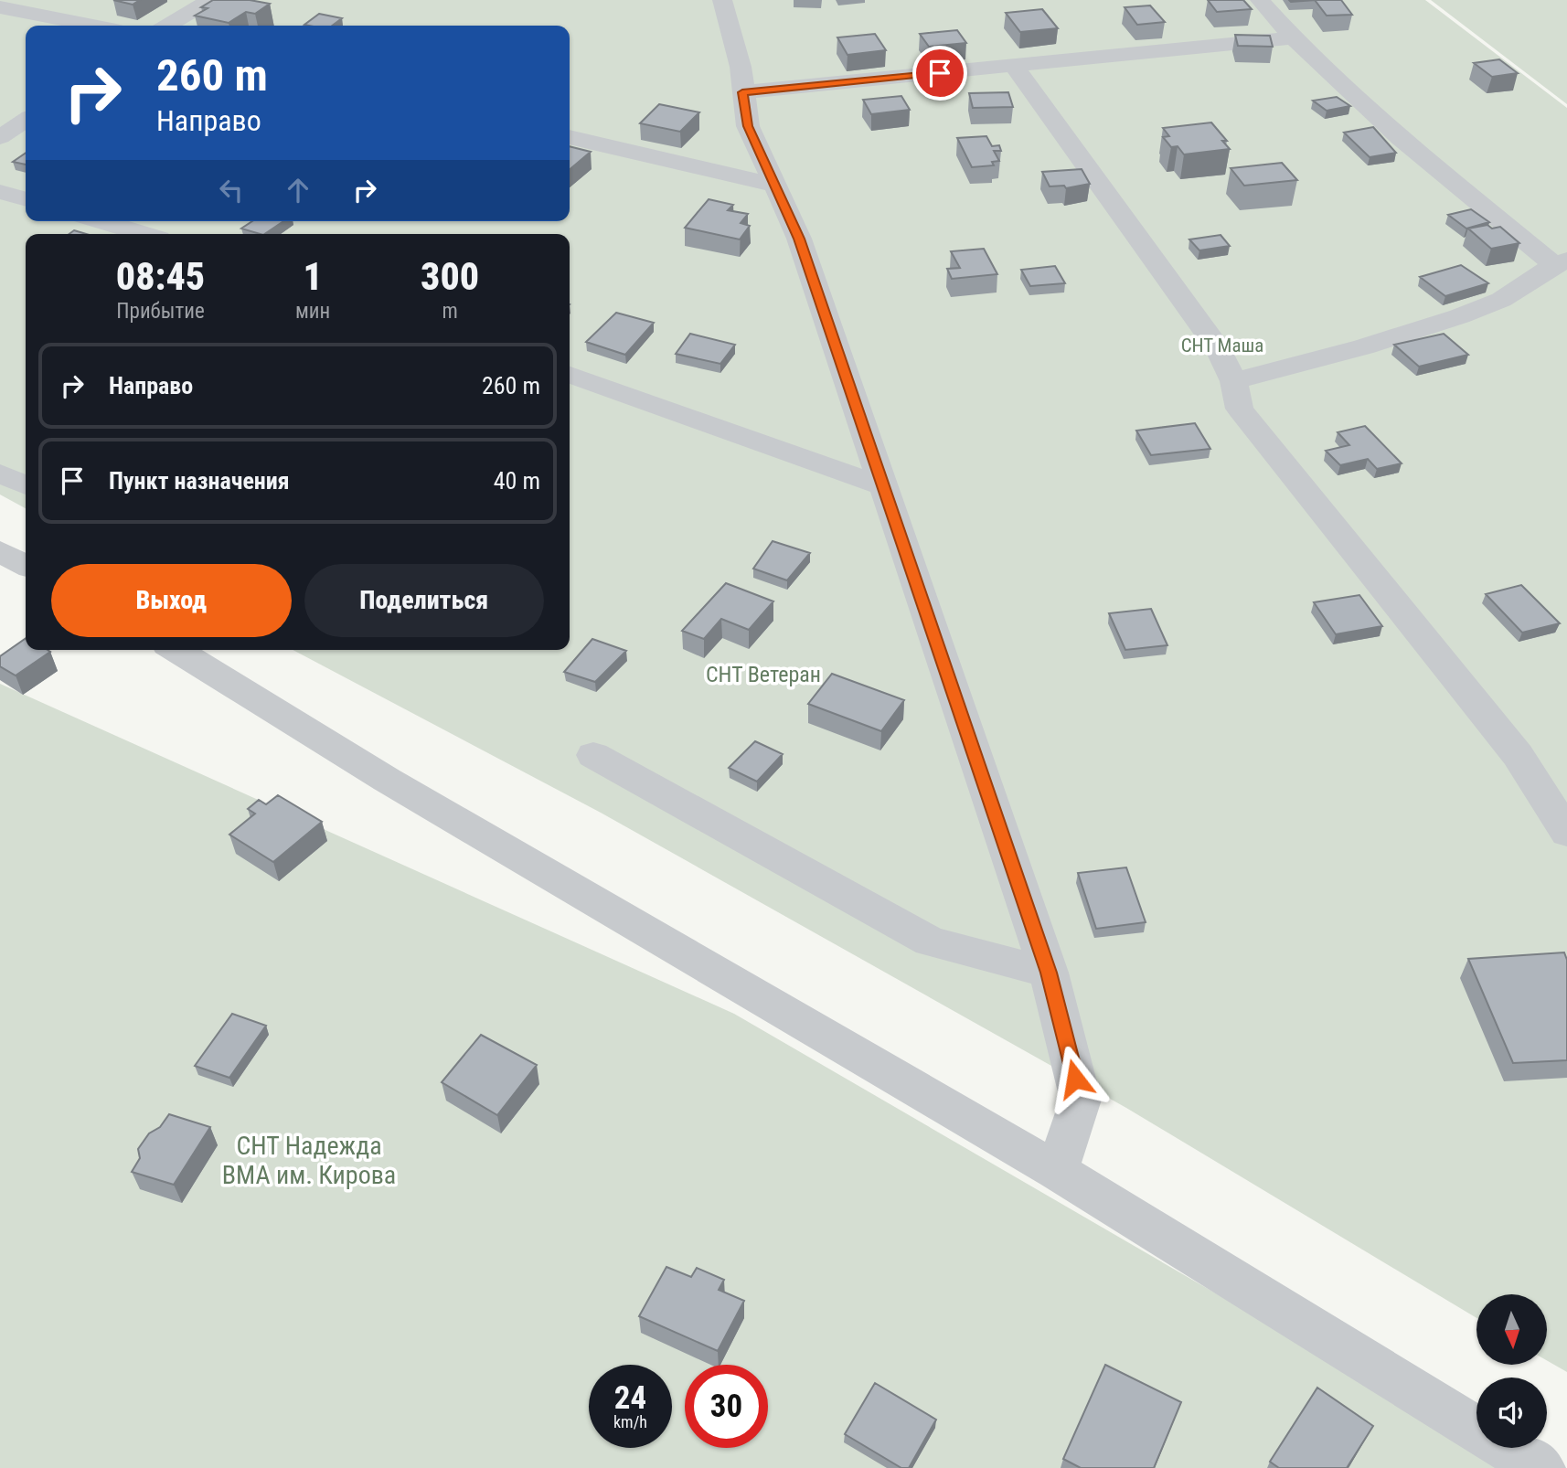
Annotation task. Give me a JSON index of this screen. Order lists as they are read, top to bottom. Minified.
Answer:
{"parks":["СНТ Маша","СНТ Ветеран","СНТ Надежда ВМА им. Кирова"],"north":"bottom","page":{"turn":["260 m","Направо"],"eta":["08:45","Прибытие","1","мин","300","m"],"list":[{"name":"Направо","value":"260 m"},{"name":"Пункт назначения","value":"40 m"}],"buttons":["Выход","Поделиться"],"speed":"24 km/h","limit":"30"}}
